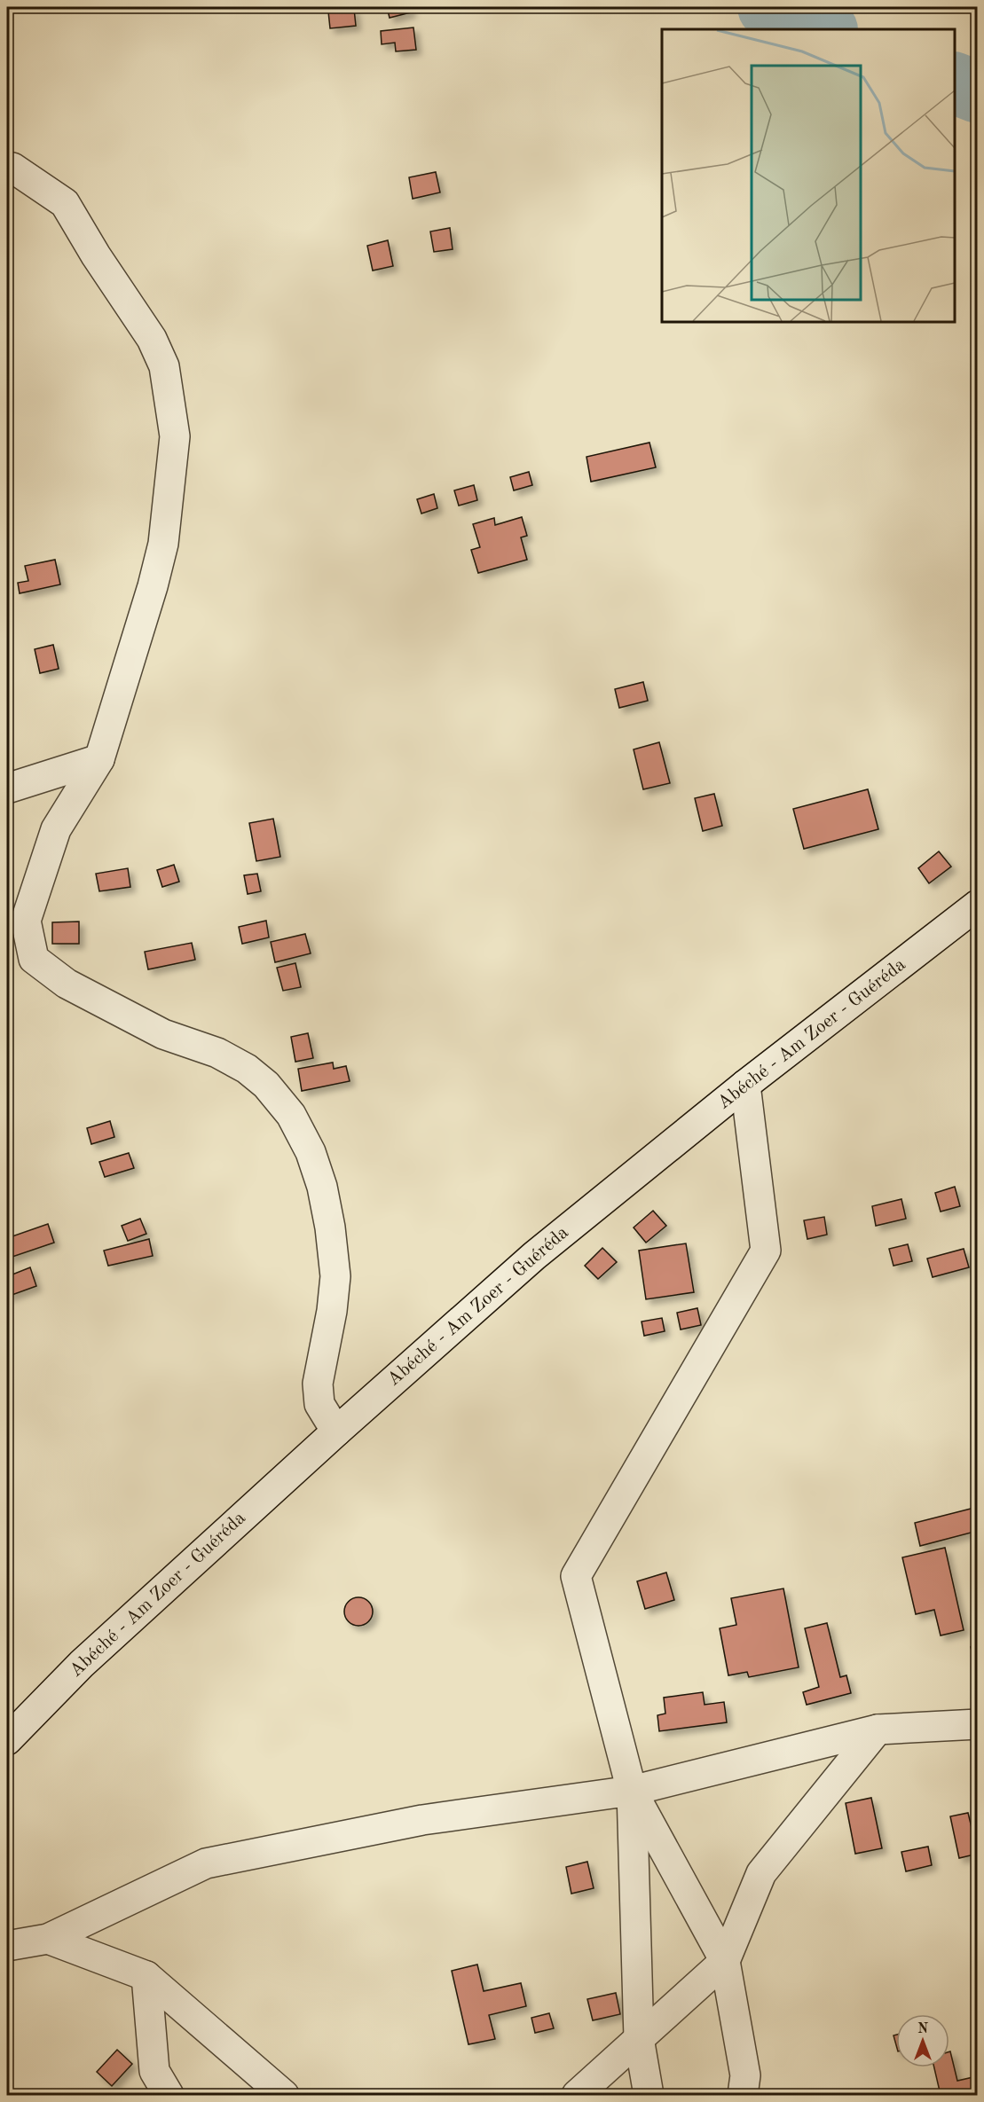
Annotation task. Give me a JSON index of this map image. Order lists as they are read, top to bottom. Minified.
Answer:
{"streets":{"street":["Abéché - Am Zoer - Guéréda"]},"north":"top"}
